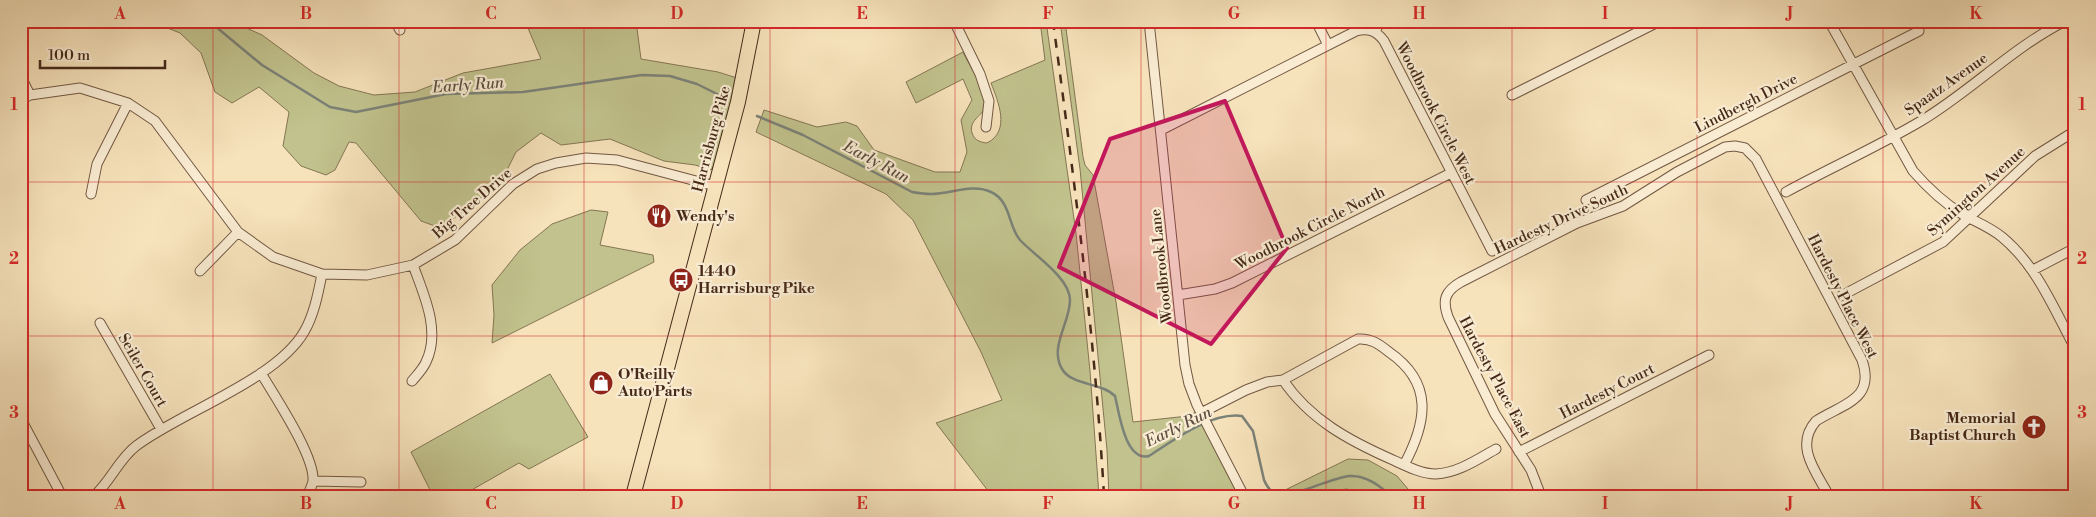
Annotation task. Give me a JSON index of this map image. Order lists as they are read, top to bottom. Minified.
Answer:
{"streets":{"main road":["Harrisburg Pike"],"street":["Spaatz Avenue","Lindbergh Drive","Woodbrook Circle West","Symington Avenue","Big Tree Drive","Hardesty Drive South","Woodbrook Circle North","Woodbrook Lane","Hardesty Place West","Seiler Court","Hardesty Place East","Hardesty Court"]},"crossings":[["Woodbrook Circle West","Woodbrook Circle North"],["Harrisburg Pike","Big Tree Drive"],["Hardesty Drive South","Hardesty Place West"],["Hardesty Drive South","Hardesty Place East"],["Woodbrook Circle North","Woodbrook Lane"],["Hardesty Place East","Hardesty Court"]],"water":["Early Run"],"places":{"restaurant":["Wendy's"],"bus stop":["1440 Harrisburg Pike"],"shop":["O'Reilly Auto Parts"],"church":["Memorial Baptist Church"]},"scale_bar":"100 m","grid":{"columns":["A","B","C","D","E","F","G","H","I","J","K"],"rows":["1","2","3"]}}
